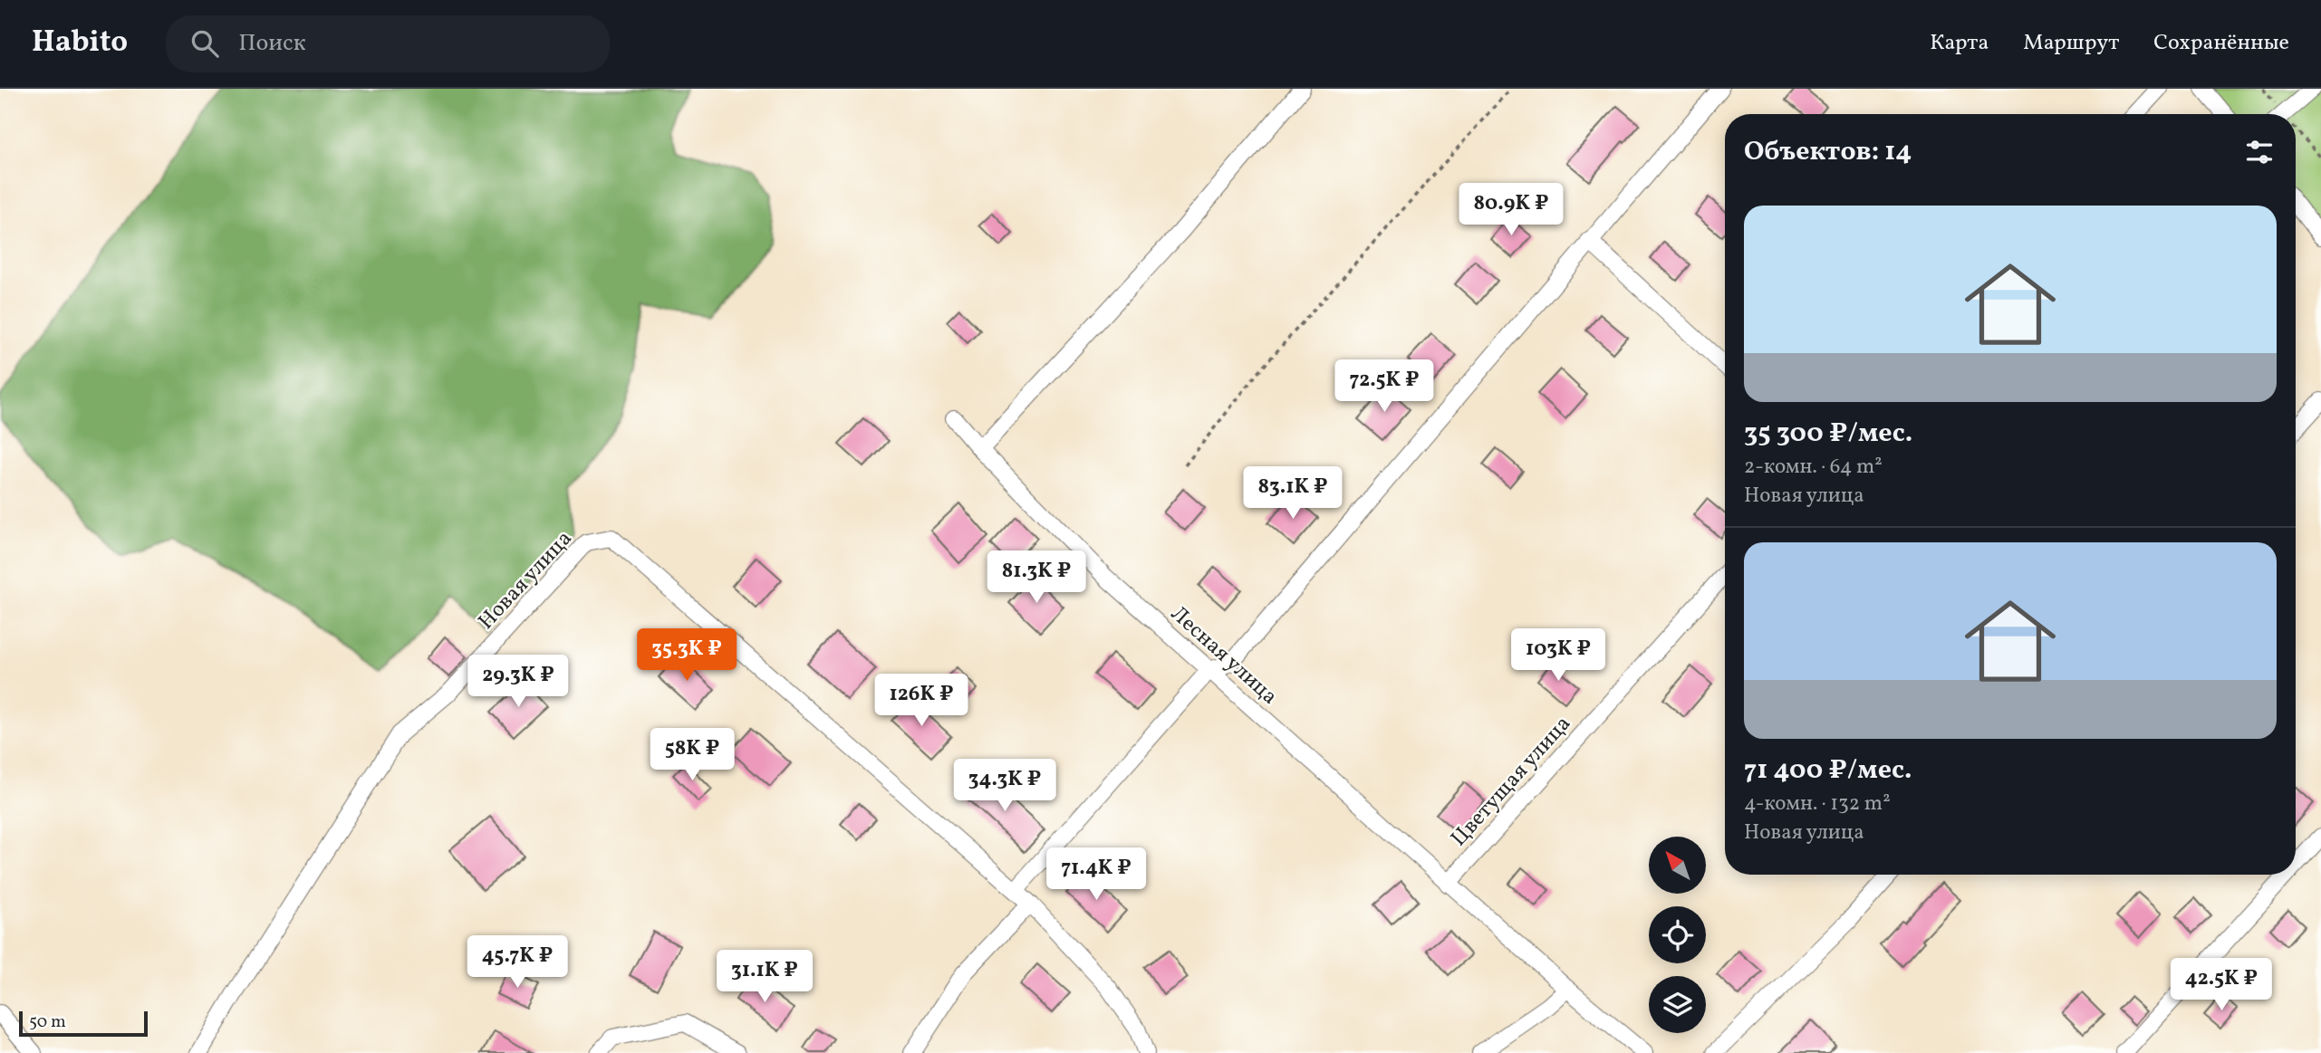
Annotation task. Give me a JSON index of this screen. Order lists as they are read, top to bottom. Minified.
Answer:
{"streets":{"street":["Новая улица","Лесная улица","Цветущая улица"]},"crossings":[["Лесная улица","Цветущая улица"]],"scale_bar":"50 m","north":"top left","page":{"header":"Habito","search":"Поиск","nav":["Карта","Маршрут","Сохранённые"],"heading":"Объектов: 14","price":["80.9K ₽","72.5K ₽","83.1K ₽","81.3K ₽","35.3K ₽","103K ₽","29.3K ₽","126K ₽","58K ₽","34.3K ₽","71.4K ₽","45.7K ₽","31.1K ₽","42.5K ₽"],"list":[{"name":"35 300 ₽/мес.","note":"2-комн. · 64 m² · Новая улица"},{"name":"71 400 ₽/мес.","note":"4-комн. · 132 m² · Новая улица"}],"scale":"50 m"}}
